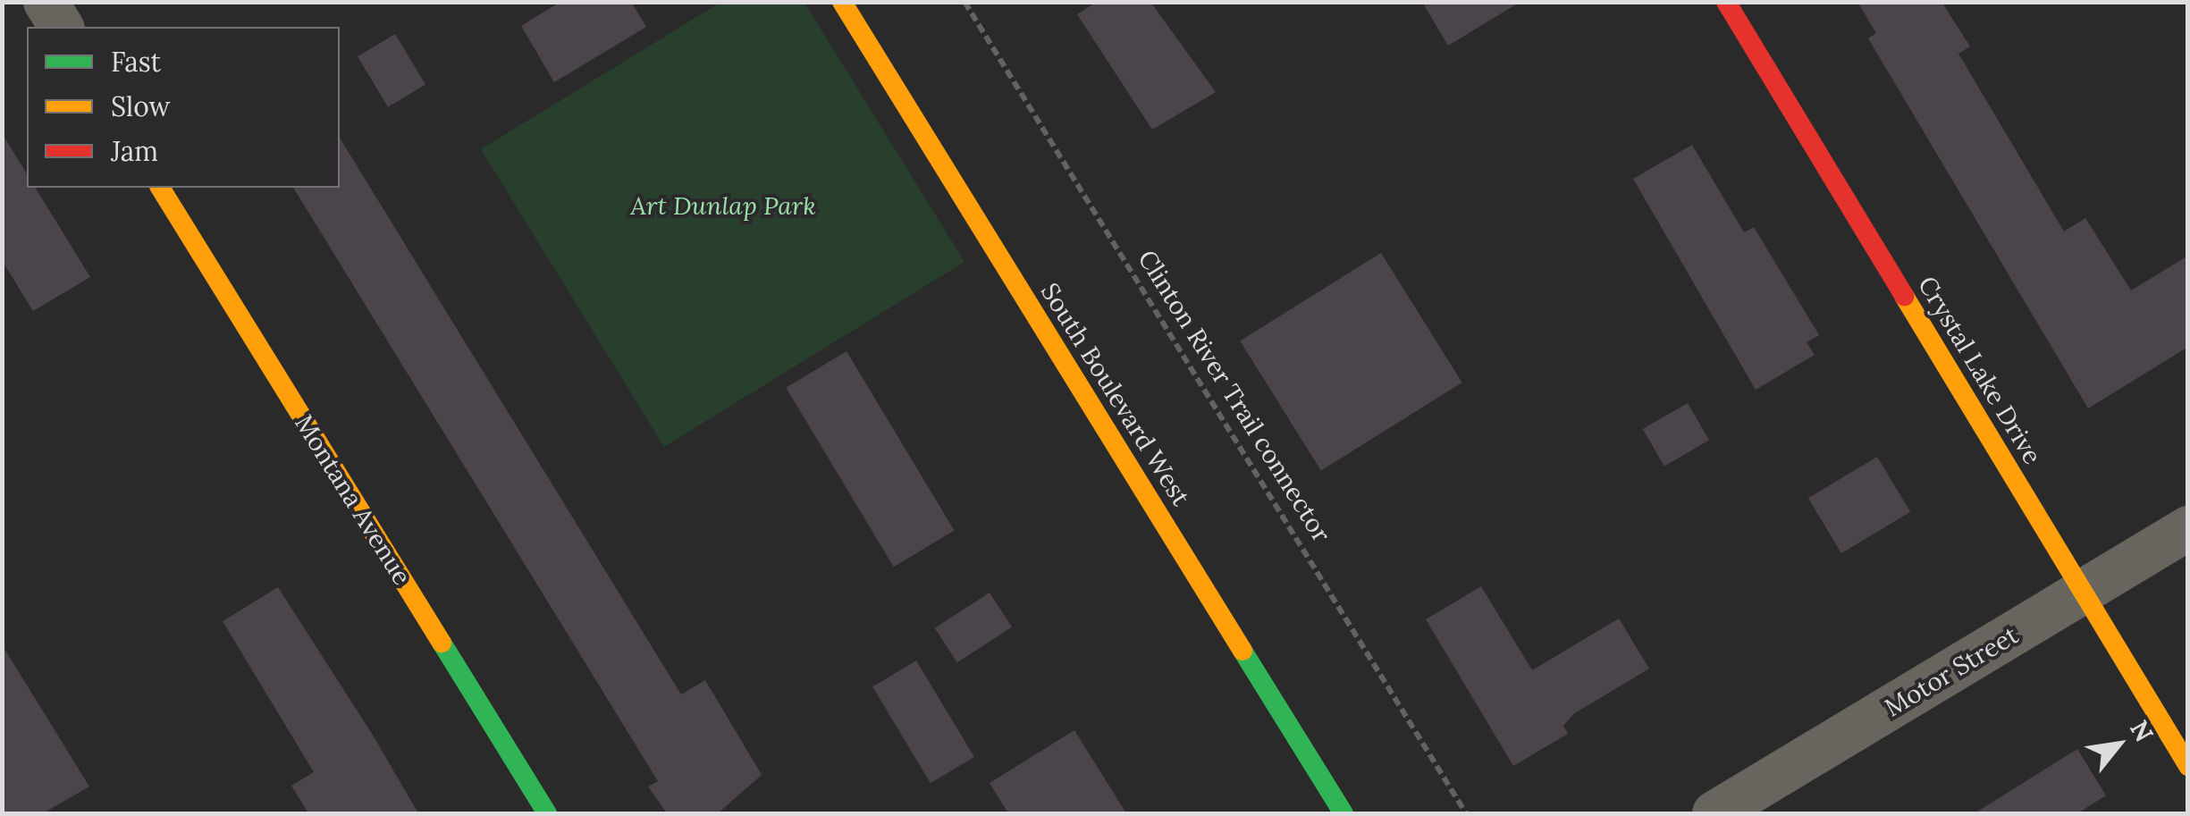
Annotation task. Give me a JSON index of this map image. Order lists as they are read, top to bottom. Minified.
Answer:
{"streets":{"street":["Crystal Lake Drive","South Boulevard West","Montana Avenue","Motor Street"],"path":["Clinton River Trail connector"]},"crossings":[["Crystal Lake Drive","Motor Street"]],"parks":["Art Dunlap Park"],"legend":["Fast","Slow","Jam"],"north":"top right"}
